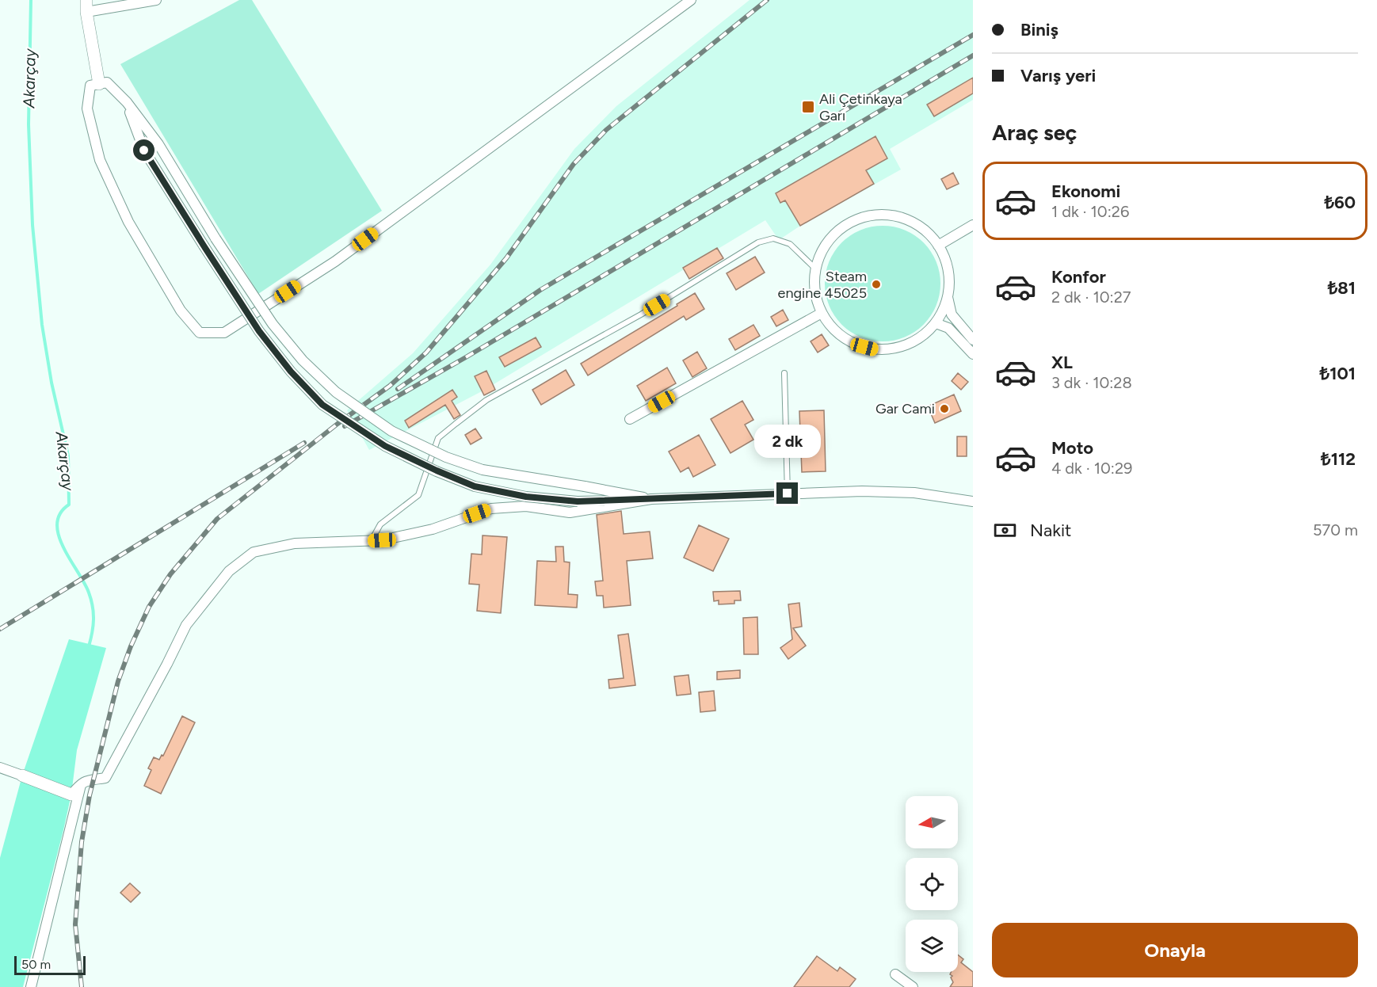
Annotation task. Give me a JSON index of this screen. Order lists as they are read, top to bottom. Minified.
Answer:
{"water":["Akarçay"],"places":{"transit":["Ali Çetinkaya Garı"],"other":["Steam engine 45025","Gar Cami"]},"scale_bar":"50 m","north":"left","page":{"banner":["Biniş","Varış yeri"],"heading":"Araç seç","list":[{"name":"Ekonomi","note":"1 dk · 10:26","value":"₺60"},{"name":"Konfor","note":"2 dk · 10:27","value":"₺81"},{"name":"XL","note":"3 dk · 10:28","value":"₺101"},{"name":"Moto","note":"4 dk · 10:29","value":"₺112"}],"bubble":"2 dk","pay":["Nakit","570 m"],"buttons":"Onayla","scale":"50 m"}}
